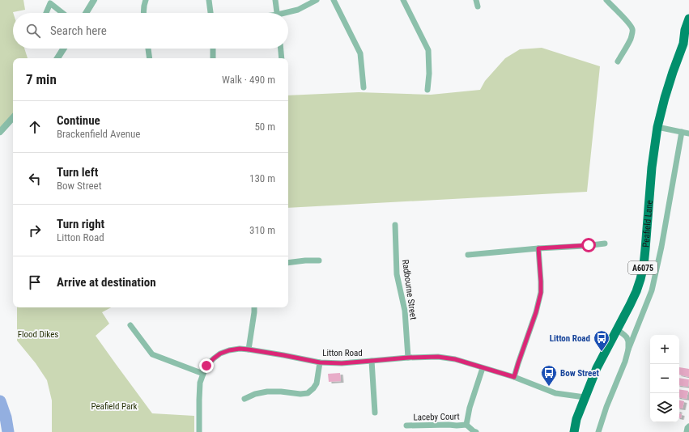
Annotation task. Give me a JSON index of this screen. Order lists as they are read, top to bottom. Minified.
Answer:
{"streets":{"main road":["Peafield Lane","A6075"],"street":["Radbourne Street","Litton Road","Laceby Court"]},"crossings":[["Peafield Lane","Litton Road"],["Radbourne Street","Litton Road"]],"parks":["Flood Dikes","Peafield Park"],"places":{"bus stop":["Litton Road","Bow Street"]},"page":{"search":"Search here","heading":["7 min","Walk · 490 m"],"list":[["Continue","Brackenfield Avenue","50 m"],["Turn left","Bow Street","130 m"],["Turn right","Litton Road","310 m"],"Arrive at destination"],"map_buttons":["+","−"]}}
